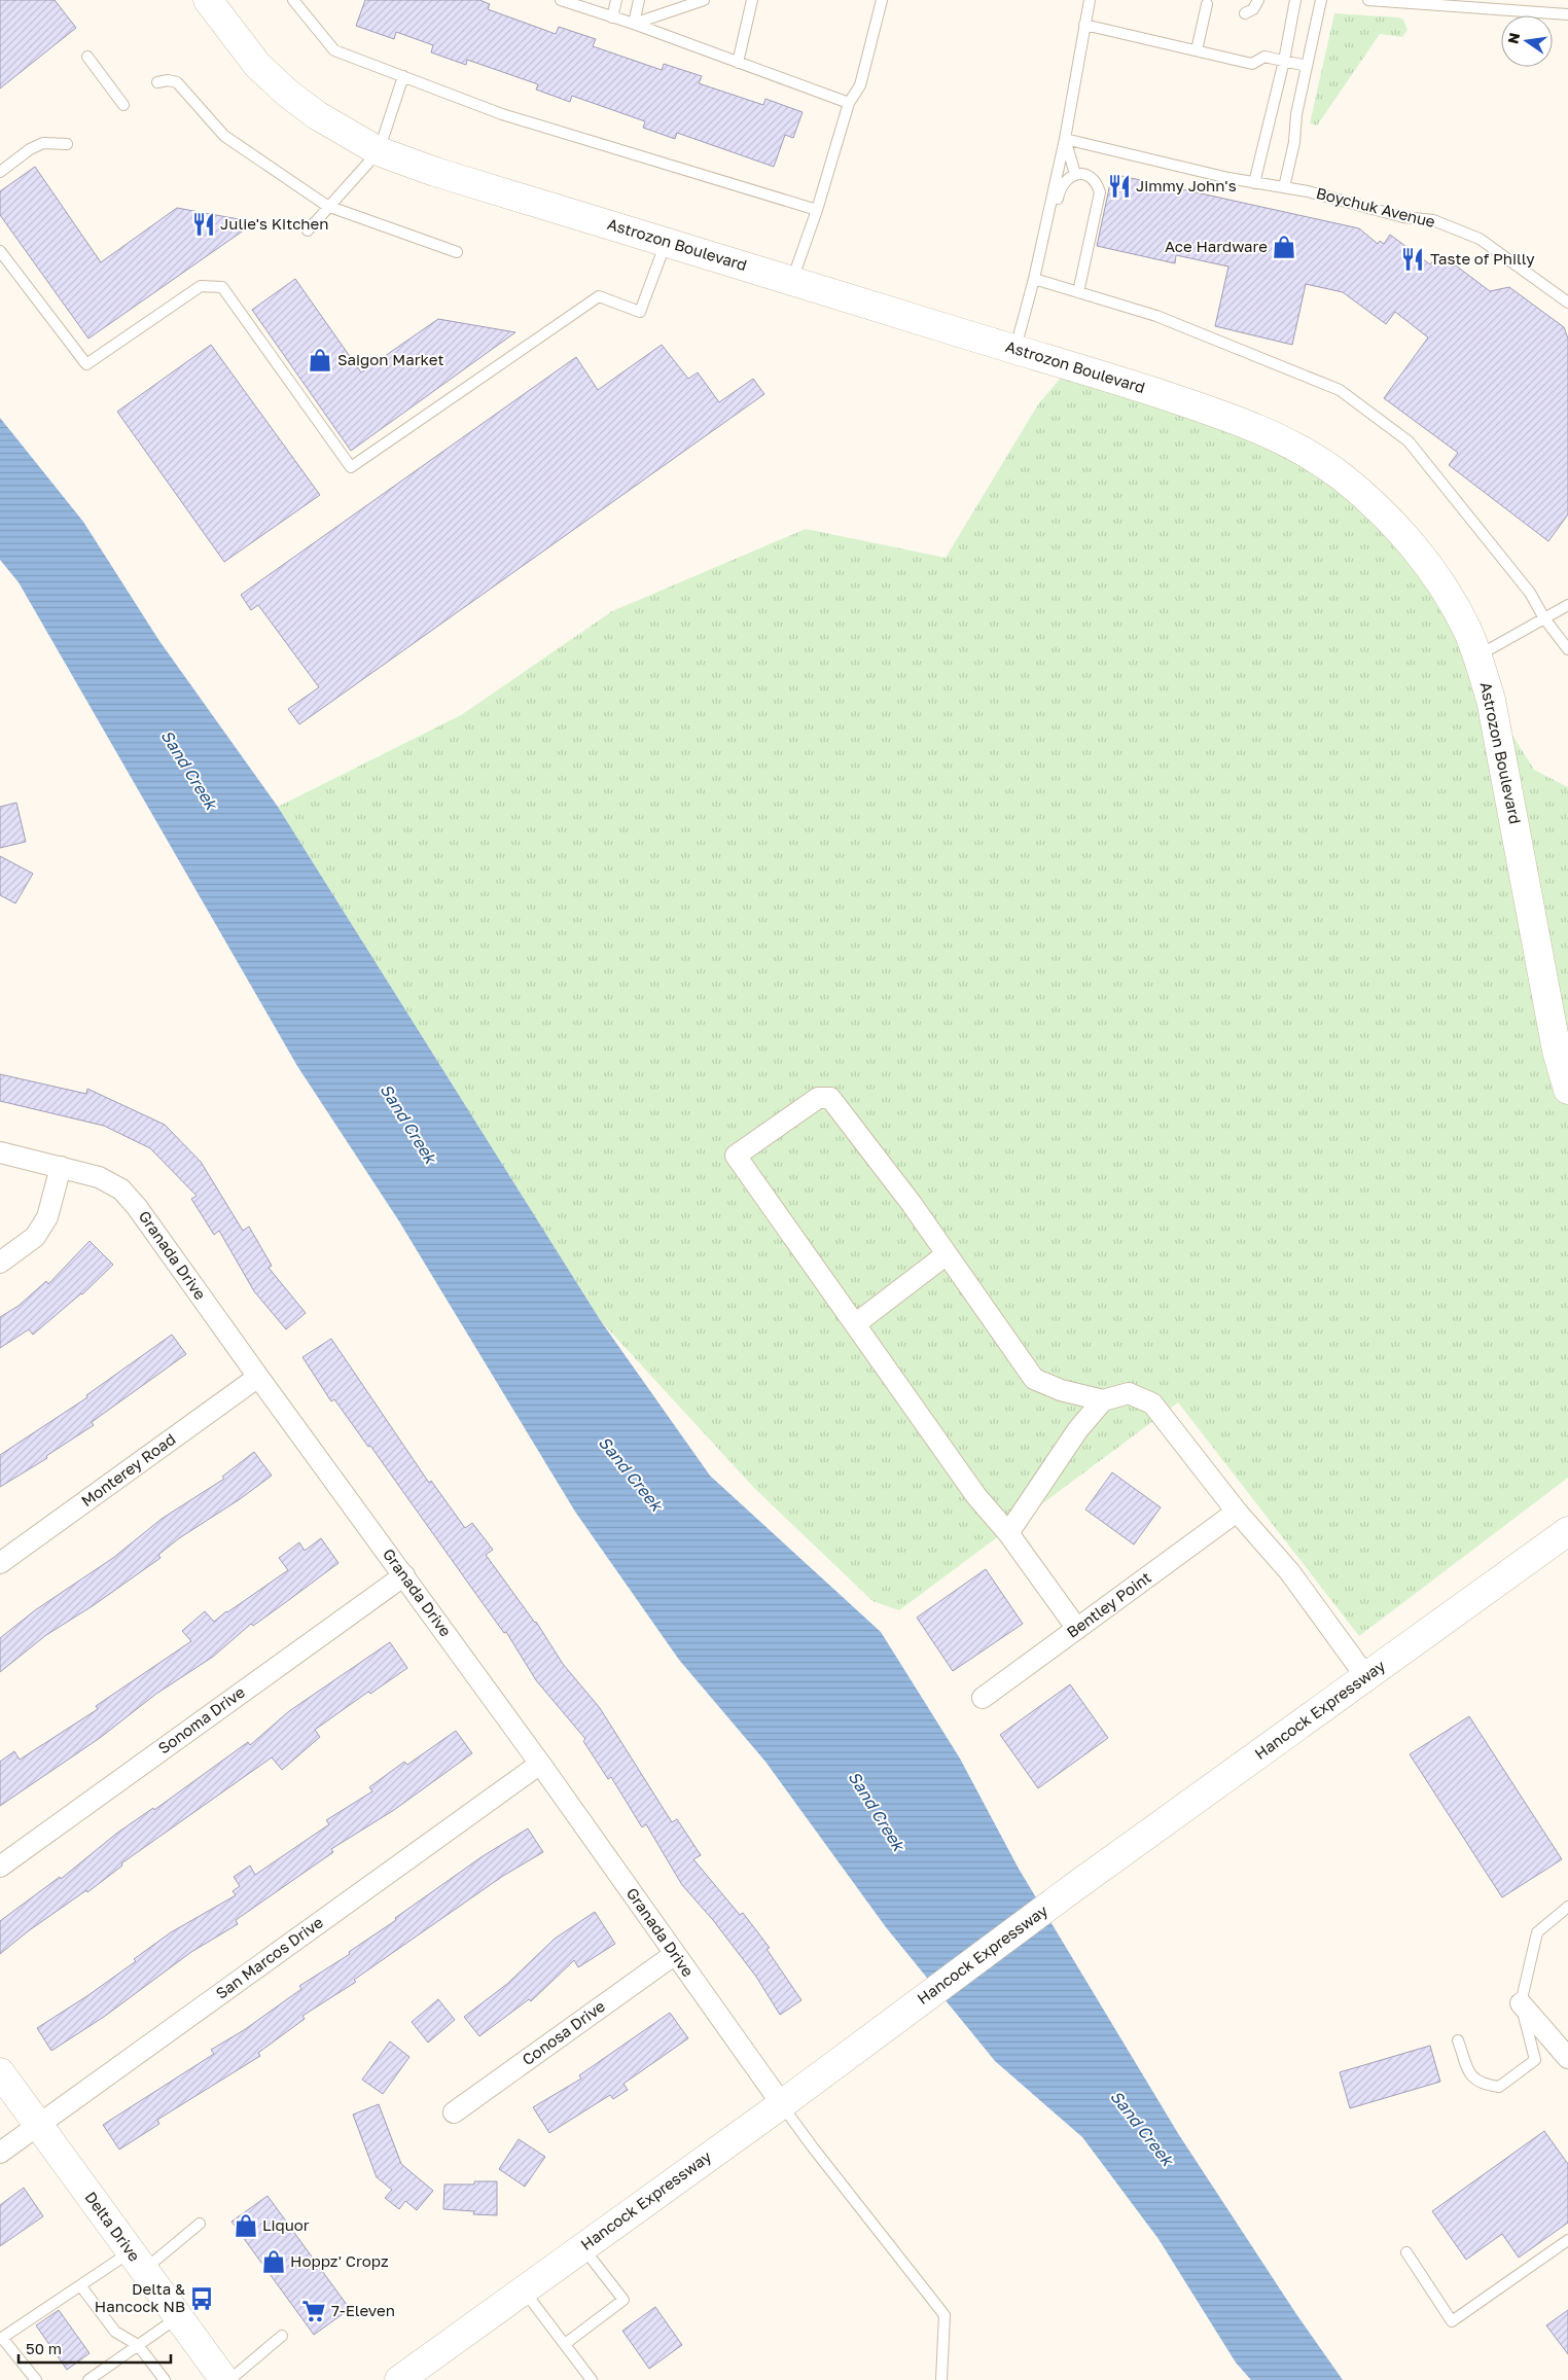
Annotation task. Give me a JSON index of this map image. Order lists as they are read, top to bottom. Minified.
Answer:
{"streets":{"main road":["Astrozon Boulevard","Hancock Expressway","Delta Drive"],"street":["Granada Drive","Monterey Road","Bentley Point","Sonoma Drive","San Marcos Drive","Conosa Drive"],"lane":["Boychuk Avenue"]},"crossings":[["Granada Drive","Monterey Road"],["Granada Drive","Hancock Expressway"],["Granada Drive","Sonoma Drive"],["Granada Drive","San Marcos Drive"],["Granada Drive","Conosa Drive"],["San Marcos Drive","Delta Drive"]],"water":["Sand Creek"],"places":{"restaurant":["Jimmy John's","Julie's Kitchen","Taste of Philly"],"shop":["Ace Hardware","Saigon Market","Liquor","Hoppz' Cropz"],"bus stop":["Delta & Hancock NB"],"supermarket":["7-Eleven"]},"scale_bar":"50 m","north":"left"}
